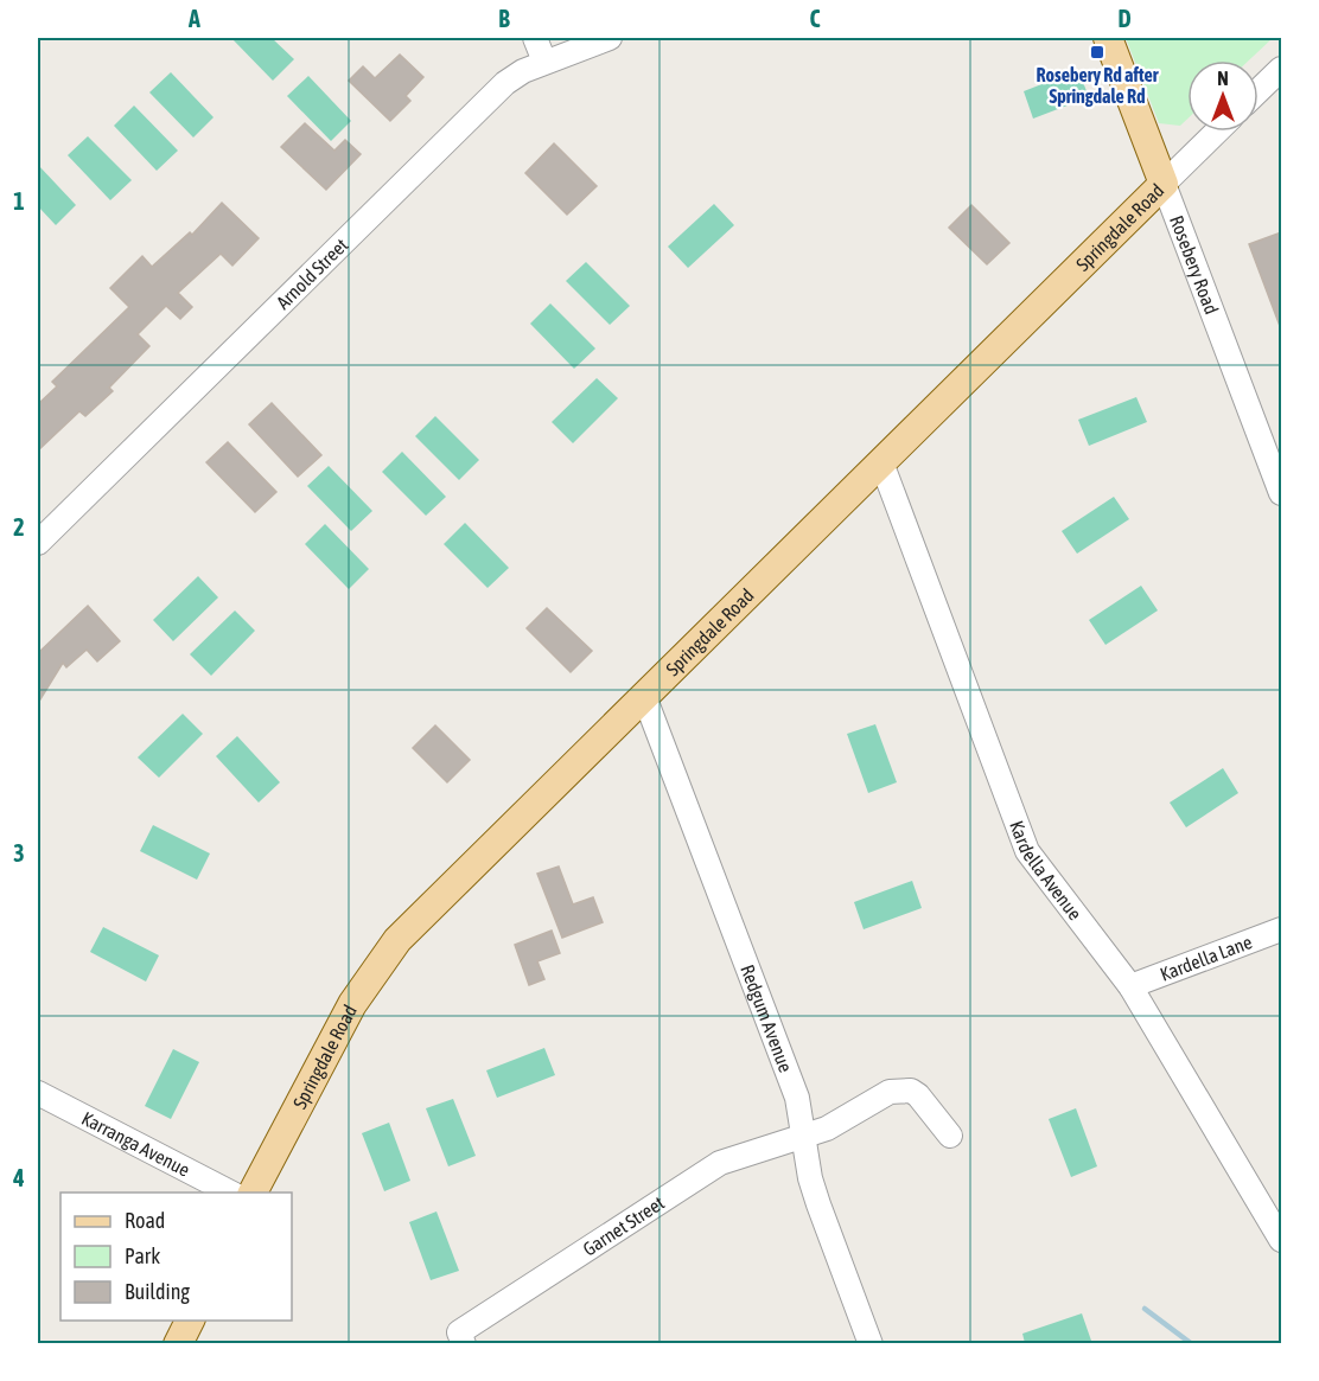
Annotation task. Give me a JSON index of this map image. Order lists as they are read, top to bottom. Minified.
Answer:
{"streets":{"main road":["Springdale Road","Rosebery Road"],"street":["Arnold Street","Kardella Avenue","Kardella Lane","Redgum Avenue","Karranga Avenue","Garnet Street"]},"crossings":[["Springdale Road","Rosebery Road"],["Springdale Road","Kardella Avenue"],["Springdale Road","Redgum Avenue"],["Kardella Avenue","Kardella Lane"],["Redgum Avenue","Garnet Street"]],"places":{"transit":["Rosebery Rd after Springdale Rd"]},"legend":["Road","Park","Building"],"north":"top","grid":{"columns":["A","B","C","D"],"rows":["1","2","3","4"]}}
